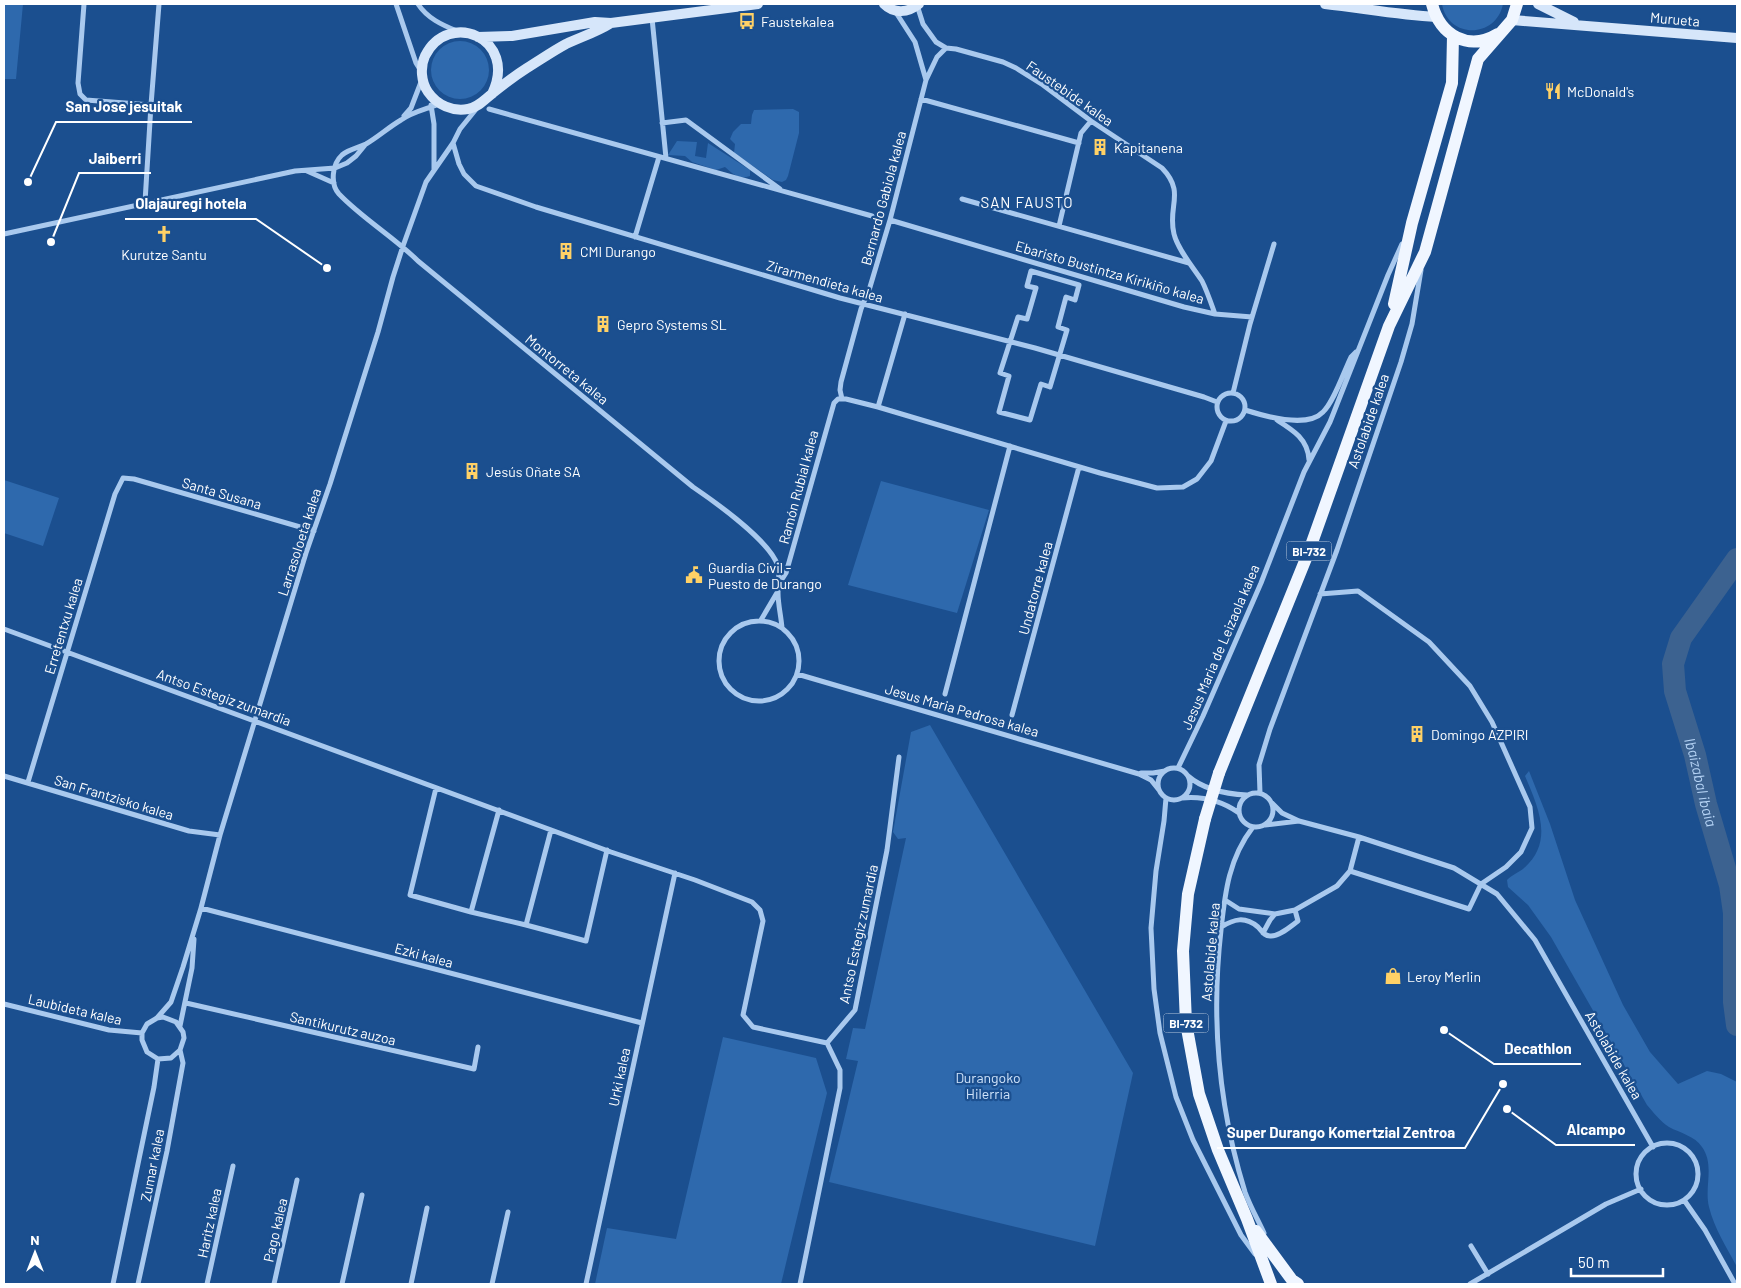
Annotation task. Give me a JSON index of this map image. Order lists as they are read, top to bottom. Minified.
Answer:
{"streets":{"main road":["Murueta","BI-732"],"street":["Faustebide kalea","Bernardo Gabiola kalea","Ebaristo Bustintza Kirikiño kalea","Zirarmendieta kalea","Montorreta kalea","Astolabide kalea","Ramón Rubial kalea","Santa Susana","Larrasoloeta kalea","Undatorre kalea","Erretentxu kalea","Jesus Maria de Leizaola kalea","Antso Estegiz zumardia","Jesus Maria Pedrosa kalea","San Frantzisko kalea","Ezki kalea","Laubideta kalea","Santikurutz auzoa","Urki kalea","Zumar kalea","Haritz kalea","Pago kalea"]},"crossings":[["Murueta","BI-732"],["Faustebide kalea","Bernardo Gabiola kalea"],["Faustebide kalea","Ebaristo Bustintza Kirikiño kalea"],["Bernardo Gabiola kalea","Ebaristo Bustintza Kirikiño kalea"],["Bernardo Gabiola kalea","Zirarmendieta kalea"],["Zirarmendieta kalea","Larrasoloeta kalea"],["Montorreta kalea","Ramón Rubial kalea"],["Montorreta kalea","Larrasoloeta kalea"],["Montorreta kalea","Jesus Maria Pedrosa kalea"],["Astolabide kalea","BI-732"],["Santa Susana","Larrasoloeta kalea"],["Santa Susana","Erretentxu kalea"],["Larrasoloeta kalea","Antso Estegiz zumardia"],["Larrasoloeta kalea","San Frantzisko kalea"],["Larrasoloeta kalea","Ezki kalea"],["Erretentxu kalea","Antso Estegiz zumardia"],["Erretentxu kalea","San Frantzisko kalea"],["Antso Estegiz zumardia","Urki kalea"],["Ezki kalea","Urki kalea"],["Laubideta kalea","Zumar kalea"]],"districts":["SAN FAUSTO"],"water":["Ibaizabal ibaia"],"parks":["Durangoko Hilerria"],"places":{"bus stop":["Faustekalea"],"restaurant":["McDonald's"],"building":["Kapitanena","CMI Durango","Gepro Systems SL","Jesús Oñate SA","Domingo AZPIRI"],"other":["San Jose jesuitak","Jaiberri","Olajauregi hotela","Decathlon","Super Durango Komertzial Zentroa","Alcampo"],"church":["Kurutze Santu"],"public building":["Guardia Civil - Puesto de Durango"],"shop":["Leroy Merlin"]},"scale_bar":"50 m","north":"top"}
